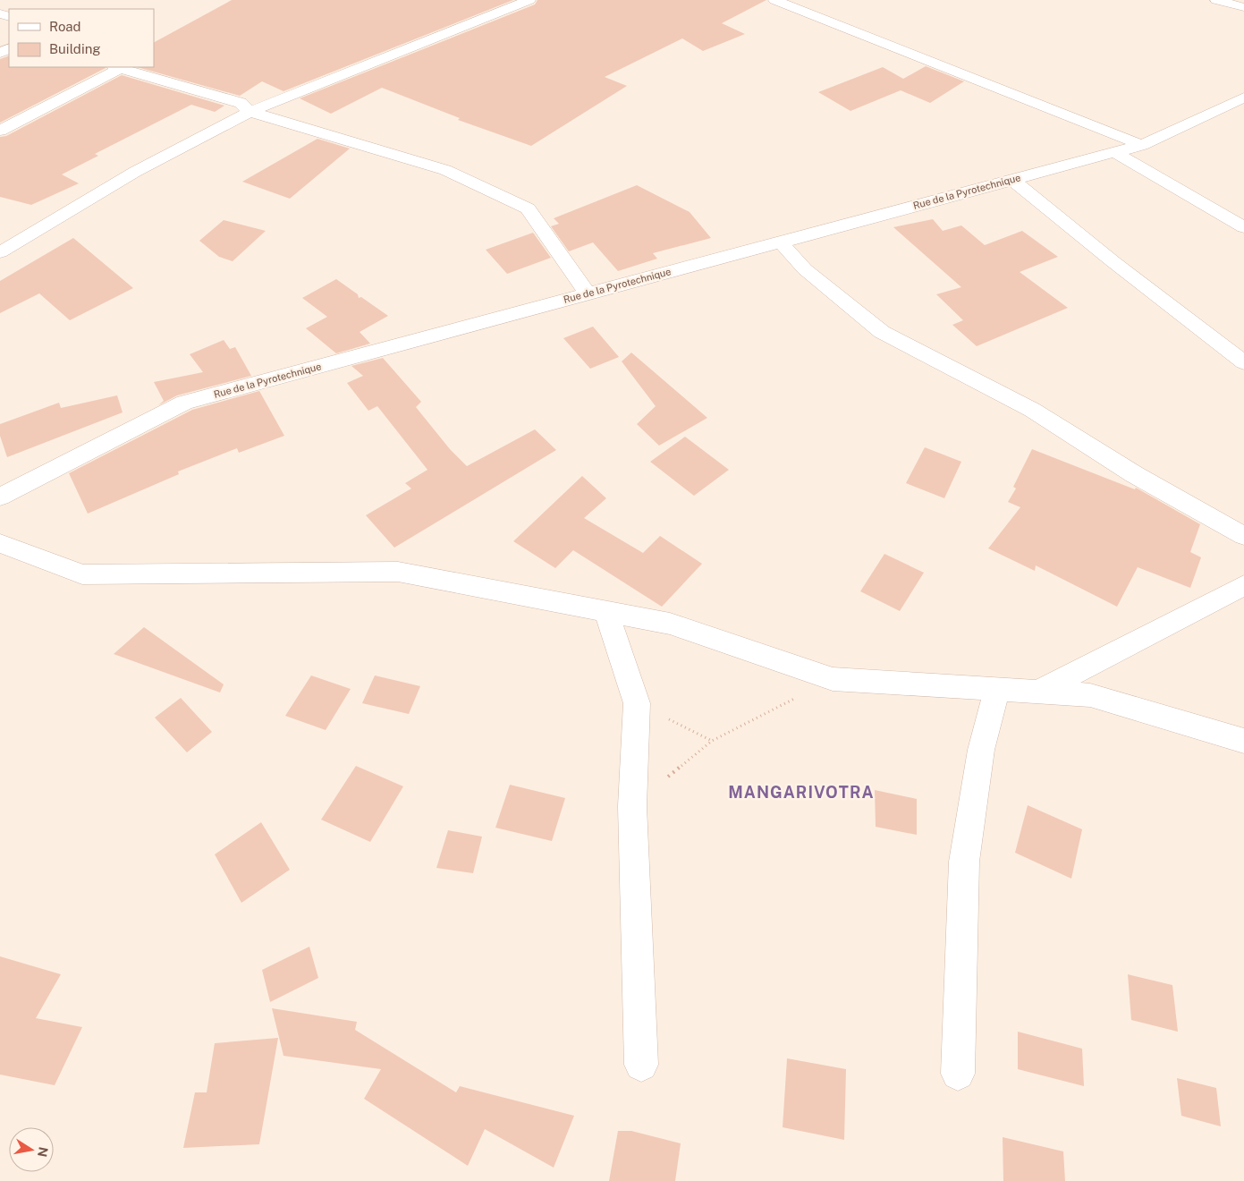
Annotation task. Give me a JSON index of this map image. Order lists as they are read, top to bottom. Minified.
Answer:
{"streets":{"street":["Rue de la Pyrotechnique"]},"districts":["MANGARIVOTRA"],"legend":["Road","Building"],"north":"right"}
